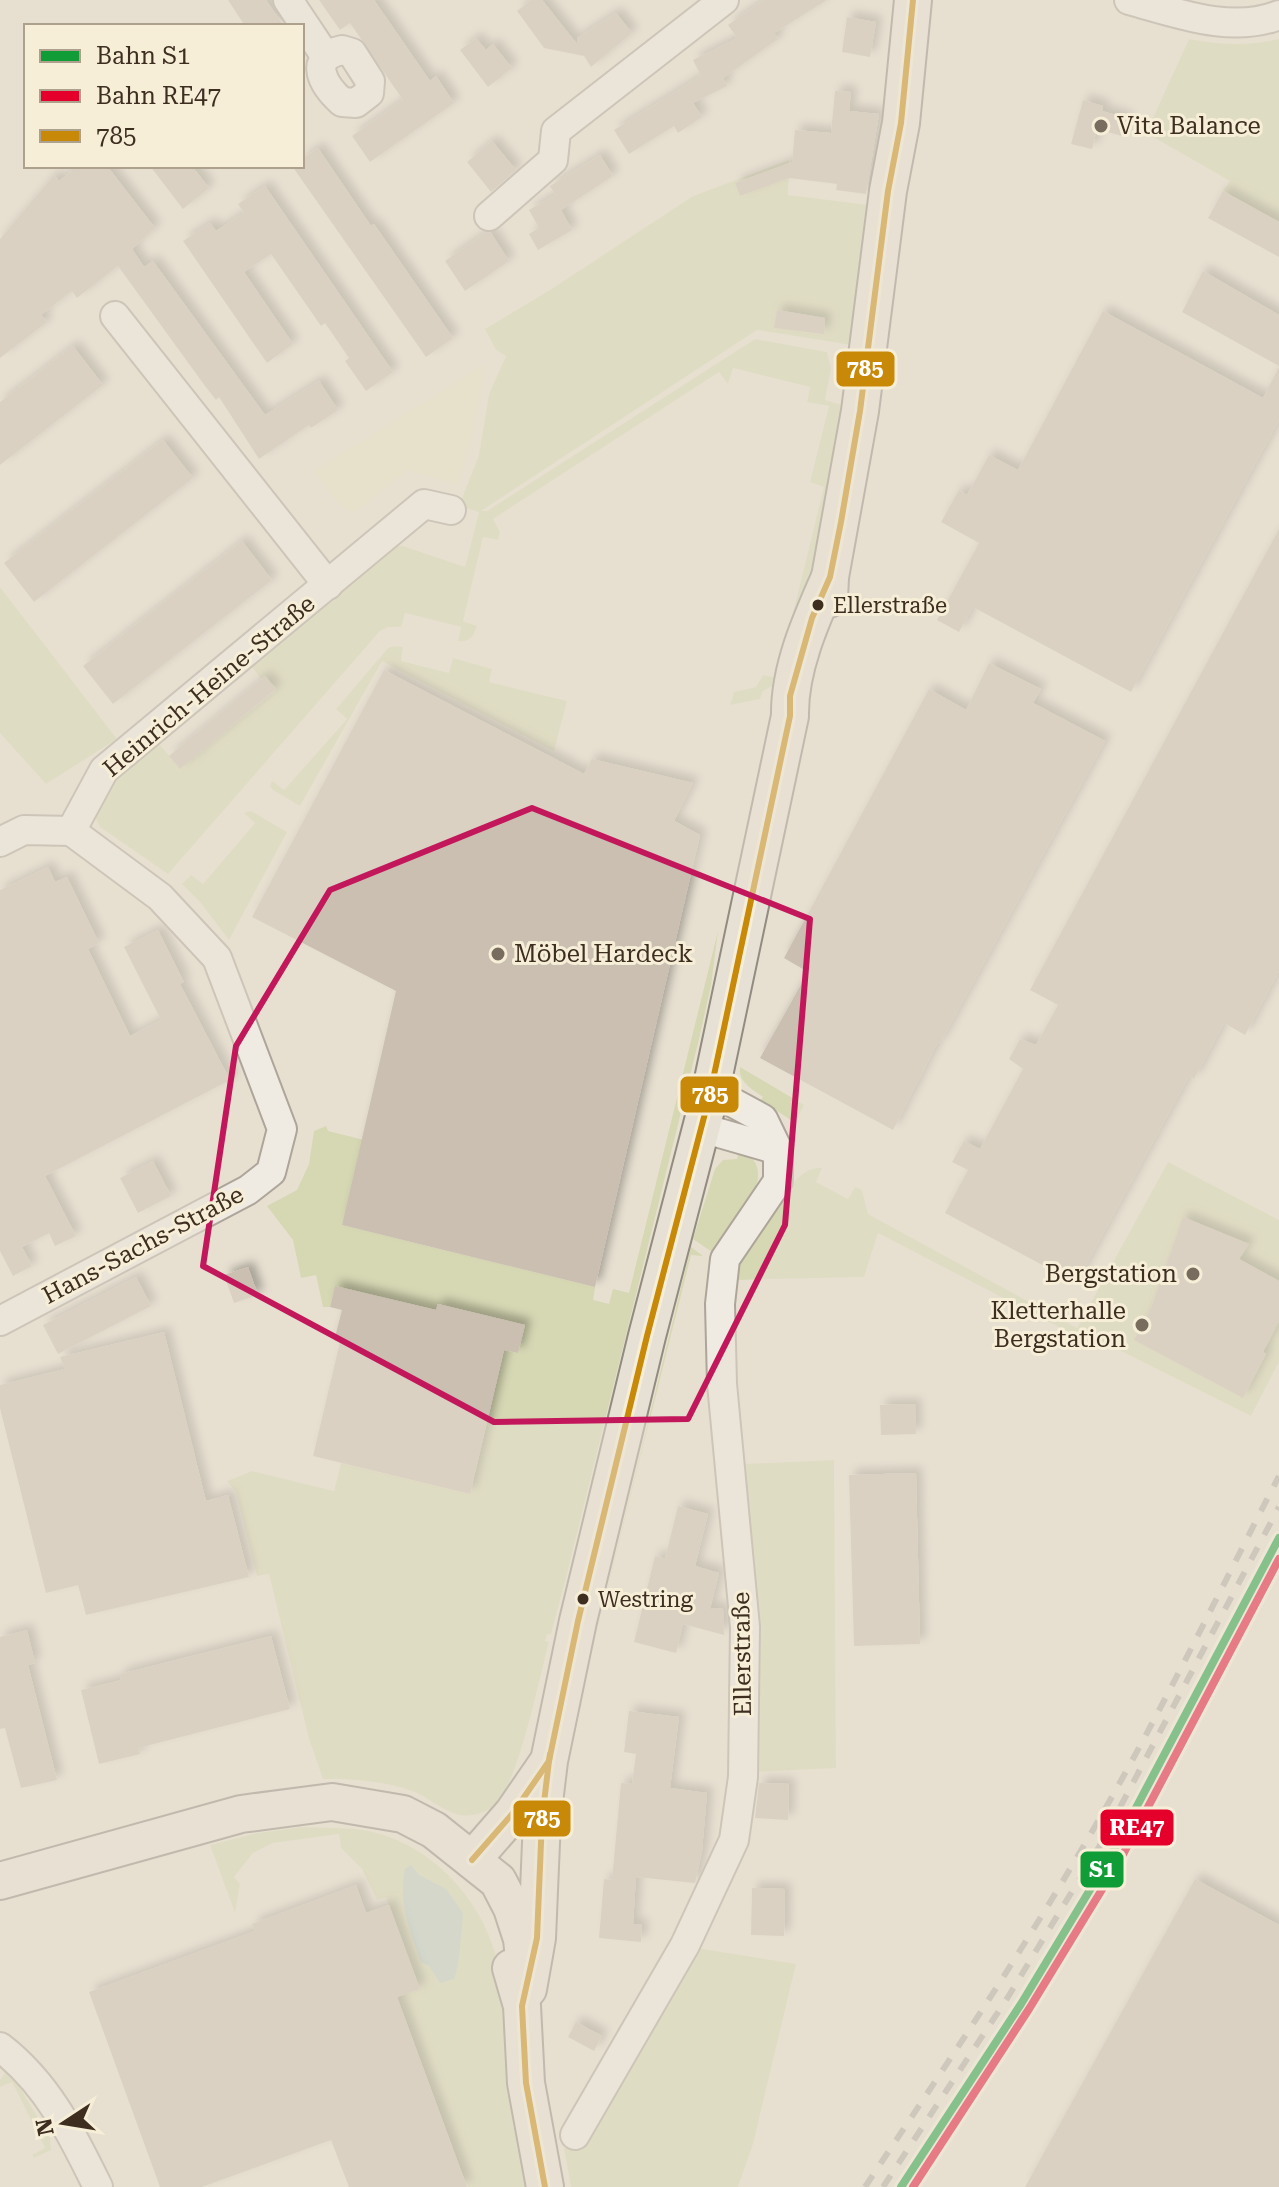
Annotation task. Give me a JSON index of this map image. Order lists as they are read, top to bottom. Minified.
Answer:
{"streets":{"street":["Heinrich-Heine-Straße","Hans-Sachs-Straße","Ellerstraße"]},"crossings":[["Heinrich-Heine-Straße","Hans-Sachs-Straße"]],"places":["Vita Balance","Ellerstraße","Möbel Hardeck","Bergstation","Kletterhalle Bergstation","Westring"],"lines":["transit line 785","rail line S1","rail line RE47"],"legend":["Bahn S1","Bahn RE47","785"],"north":"left"}
